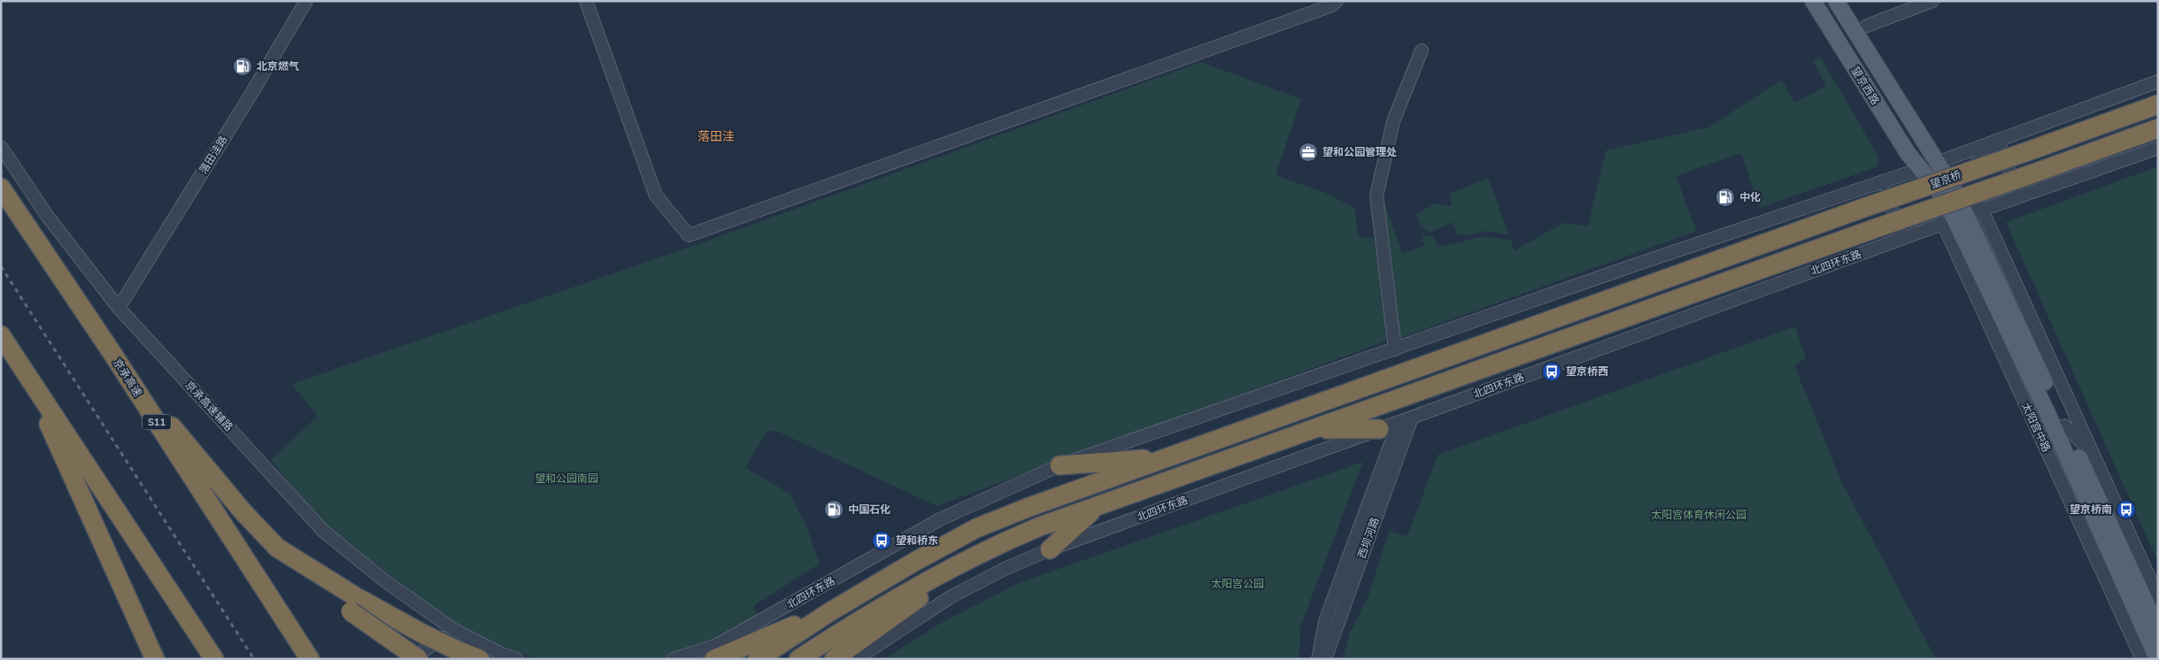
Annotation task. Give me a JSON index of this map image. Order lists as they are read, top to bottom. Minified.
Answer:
{"streets":{"highway":["望京桥","北四环东路","京承高速","S11"],"main road":["望京西路","太阳宫中路"],"street":["落田洼路","京承高速辅路","西坝河路"]},"crossings":[["望京西路","北四环东路"],["望京西路","太阳宫中路"],["落田洼路","京承高速辅路"],["望京桥","北四环东路"],["北四环东路","太阳宫中路"],["北四环东路","西坝河路"]],"districts":["落田洼"],"parks":["望和公园南园","太阳宫体育休闲公园","太阳宫公园"],"places":{"fuel station":["北京燃气","中化","中国石化"],"office":["望和公园管理处"],"bus stop":["望京桥西","望京桥南","望和桥东"]}}
